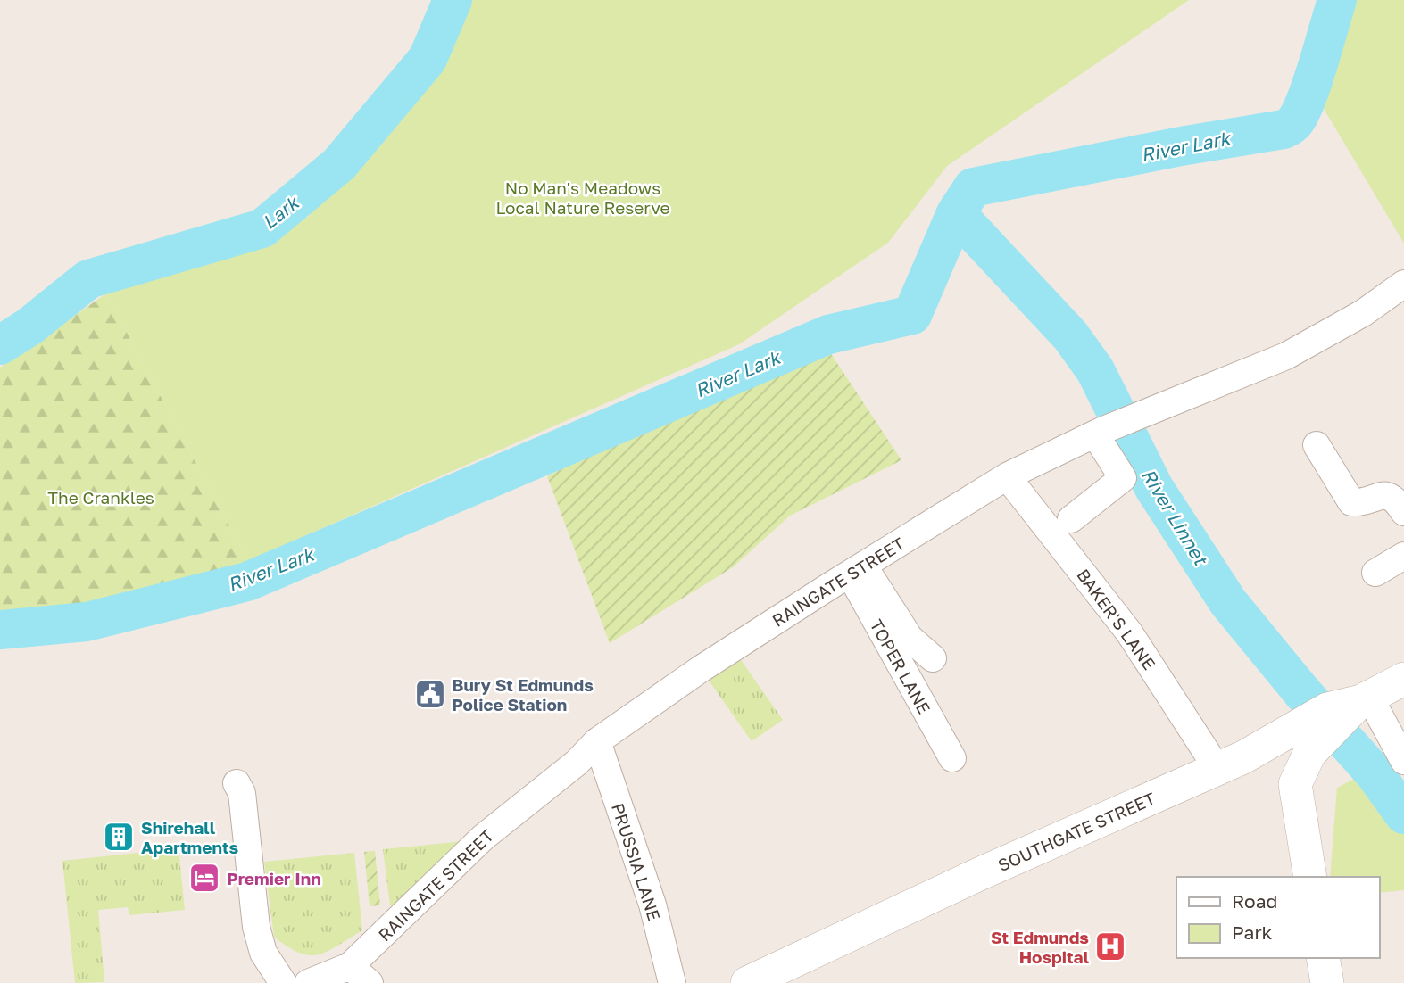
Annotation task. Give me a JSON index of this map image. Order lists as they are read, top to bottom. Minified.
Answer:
{"streets":{"street":["RAINGATE STREET","BAKER'S LANE","TOPER LANE","SOUTHGATE STREET","PRUSSIA LANE"]},"crossings":[["RAINGATE STREET","BAKER'S LANE"],["RAINGATE STREET","TOPER LANE"],["RAINGATE STREET","PRUSSIA LANE"],["BAKER'S LANE","SOUTHGATE STREET"]],"water":["River Lark","Lark","River Linnet"],"parks":["No Man's Meadows Local Nature Reserve","The Crankles"],"places":{"public building":["Bury St Edmunds Police Station"],"building":["Shirehall Apartments"],"hotel":["Premier Inn"],"hospital":["St Edmunds Hospital"]},"legend":["Road","Park"]}
